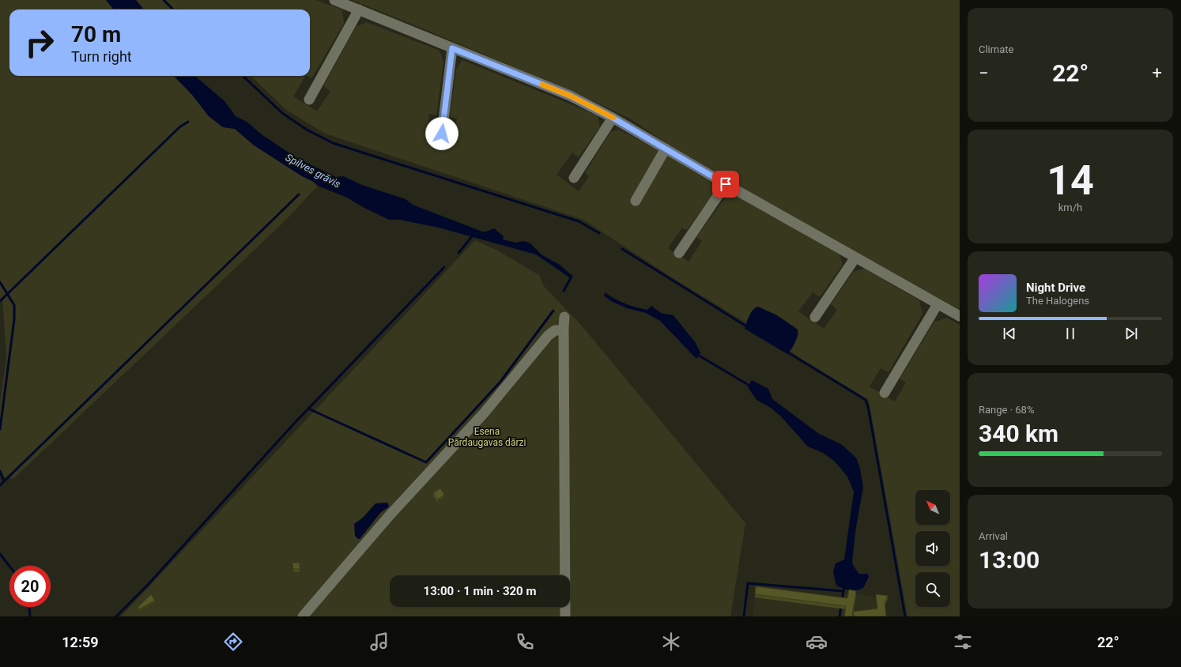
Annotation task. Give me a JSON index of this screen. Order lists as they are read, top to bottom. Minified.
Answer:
{"water":["Spilves grāvis"],"parks":["Esena Pārdaugavas dārzi"],"north":"top left","page":{"tile":["Climate",["14","km/h"],["Range · 68%","340 km"],["Arrival","13:00"]],"turn":["70 m","Turn right"],"heat":["−","22°","+"],"song":["Night Drive","The Halogens"],"limit":"20","trip":"13:00 · 1 min · 320 m","tabs":["12:59","22°"]}}
